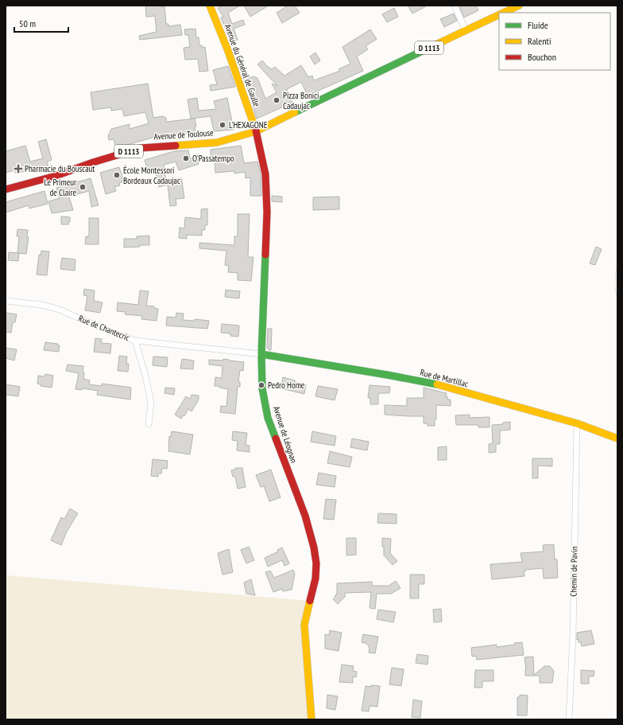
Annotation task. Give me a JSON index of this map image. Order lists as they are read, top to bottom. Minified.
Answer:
{"streets":{"street":["D 1113","Avenue du Général de Gaulle","Avenue de Toulouse","Rue de Chantecric","Rue de Martillac","Avenue de Léognan","Chemin de Pavin"]},"crossings":[["D 1113","Avenue de Toulouse"],["Avenue du Général de Gaulle","Avenue de Toulouse"],["Avenue du Général de Gaulle","Avenue de Léognan"],["Avenue de Toulouse","Avenue de Léognan"],["Rue de Chantecric","Rue de Martillac"],["Rue de Chantecric","Avenue de Léognan"],["Rue de Martillac","Avenue de Léognan"],["Rue de Martillac","Chemin de Pavin"]],"places":{"other":["Pizza Bonici Cadaujac","L'HEXAGONE","O'Passatempo","École Montessori Bordeaux Cadaujac","Le Primeur de Claire","Pedro Home"],"health":["Pharmacie du Bouscaut"]},"legend":["Fluide","Ralenti","Bouchon"],"scale_bar":"50 m"}
